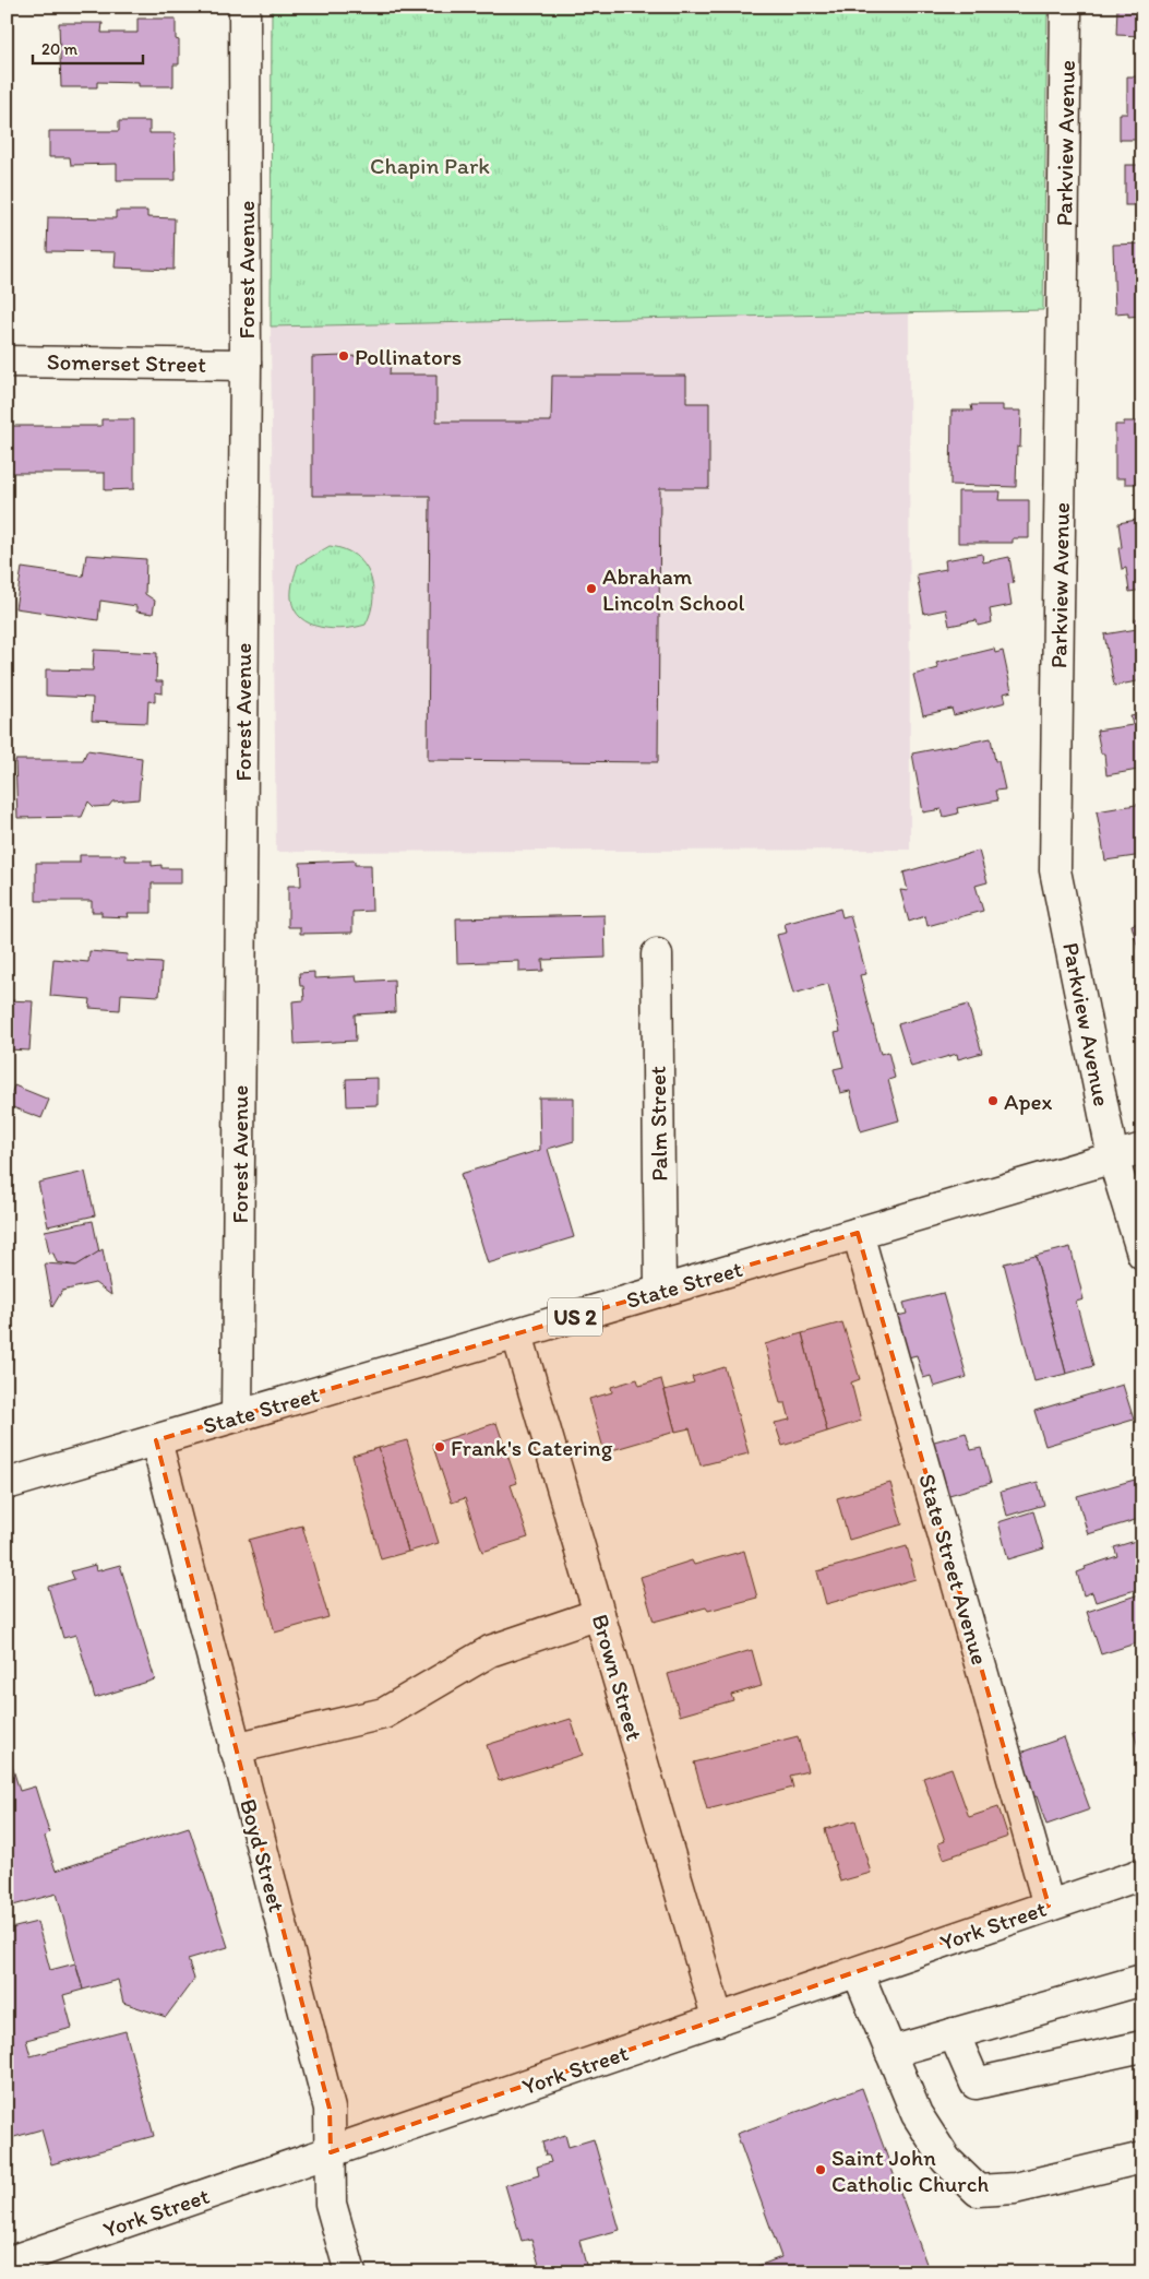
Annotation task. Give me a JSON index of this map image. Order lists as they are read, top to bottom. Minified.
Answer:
{"streets":{"street":["Parkview Avenue","Forest Avenue","Somerset Street","Palm Street","State Street","US 2","State Street Avenue","Brown Street","Boyd Street","York Street"]},"crossings":[["Parkview Avenue","State Street"],["Forest Avenue","Somerset Street"],["Forest Avenue","State Street"],["Palm Street","State Street"],["State Street","State Street Avenue"],["State Street","Brown Street"],["State Street","Boyd Street"],["State Street Avenue","York Street"],["Brown Street","York Street"],["Boyd Street","York Street"]],"parks":["Chapin Park"],"places":["Pollinators","Abraham Lincoln School","Apex","Frank's Catering","Saint John Catholic Church"],"scale_bar":"20 m"}
